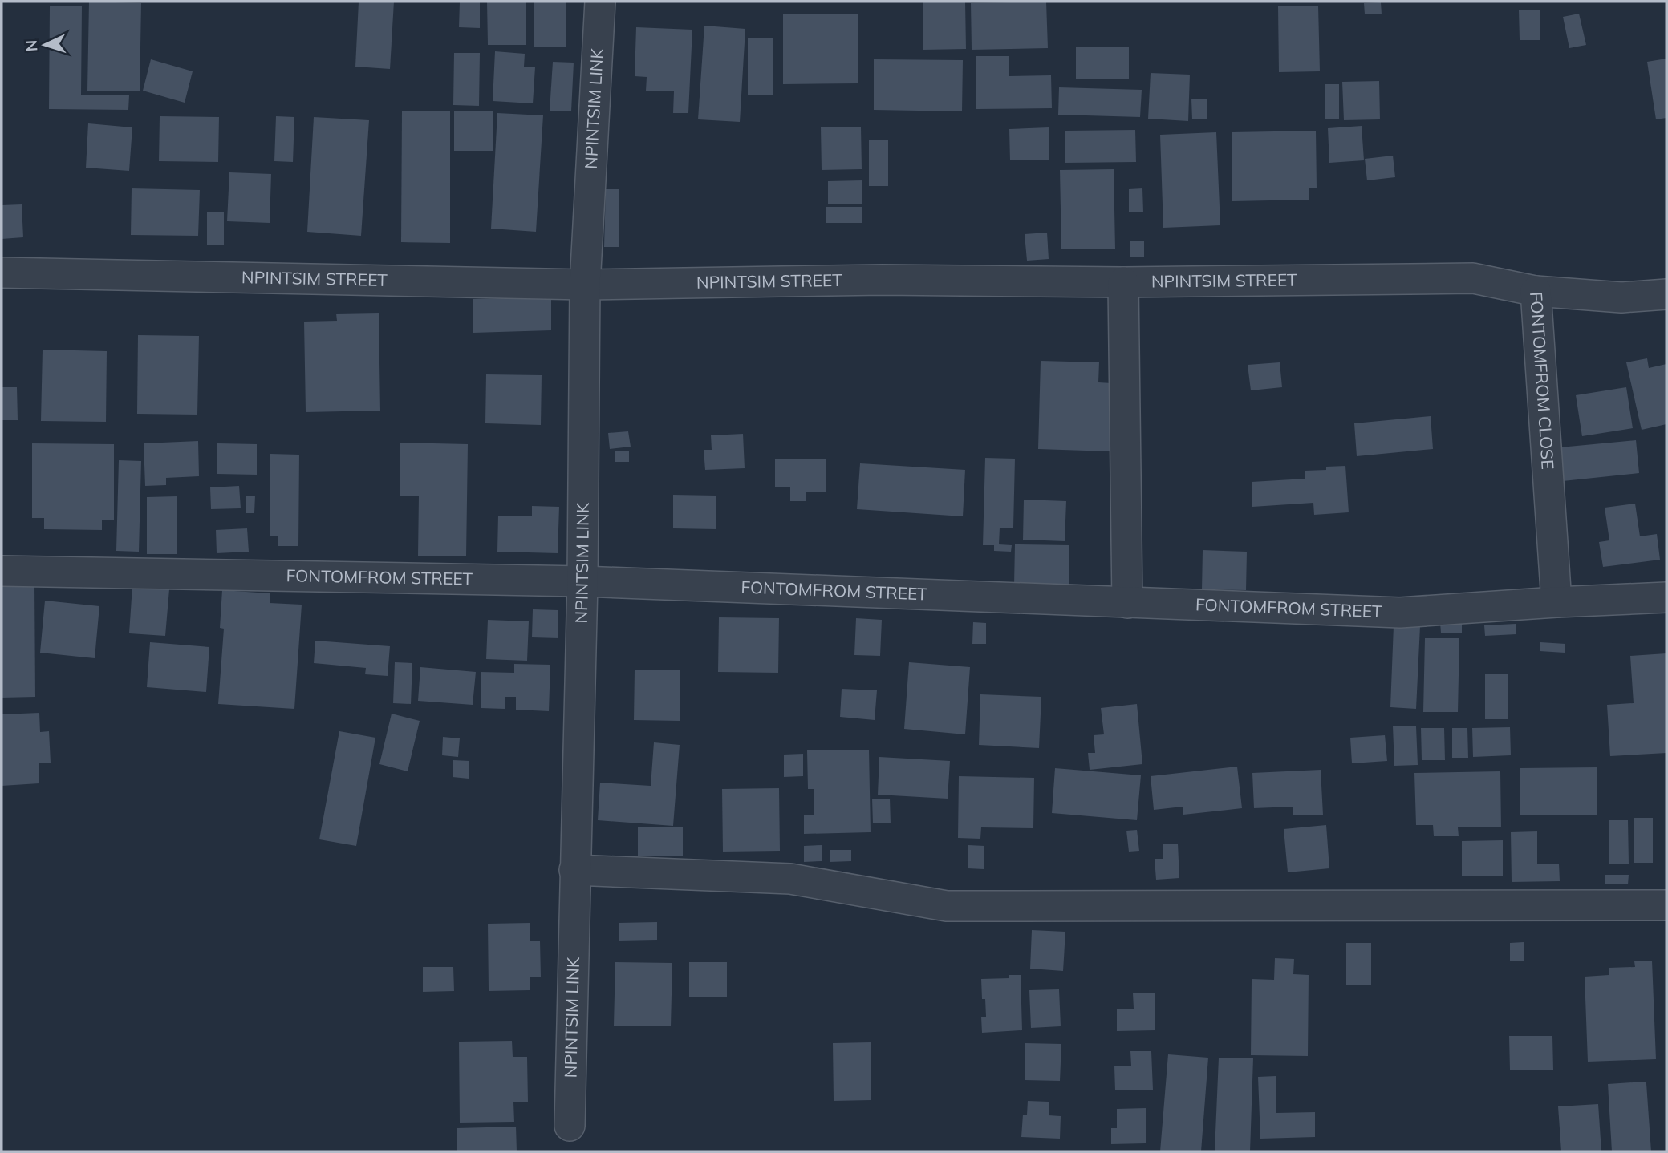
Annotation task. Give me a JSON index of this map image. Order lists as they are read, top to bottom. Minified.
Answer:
{"streets":{"street":["NPINTSIM LINK","NPINTSIM STREET","FONTOMFROM CLOSE","FONTOMFROM STREET"]},"crossings":[["NPINTSIM LINK","NPINTSIM STREET"],["NPINTSIM LINK","FONTOMFROM STREET"],["NPINTSIM STREET","FONTOMFROM CLOSE"],["FONTOMFROM CLOSE","FONTOMFROM STREET"]],"north":"left"}
